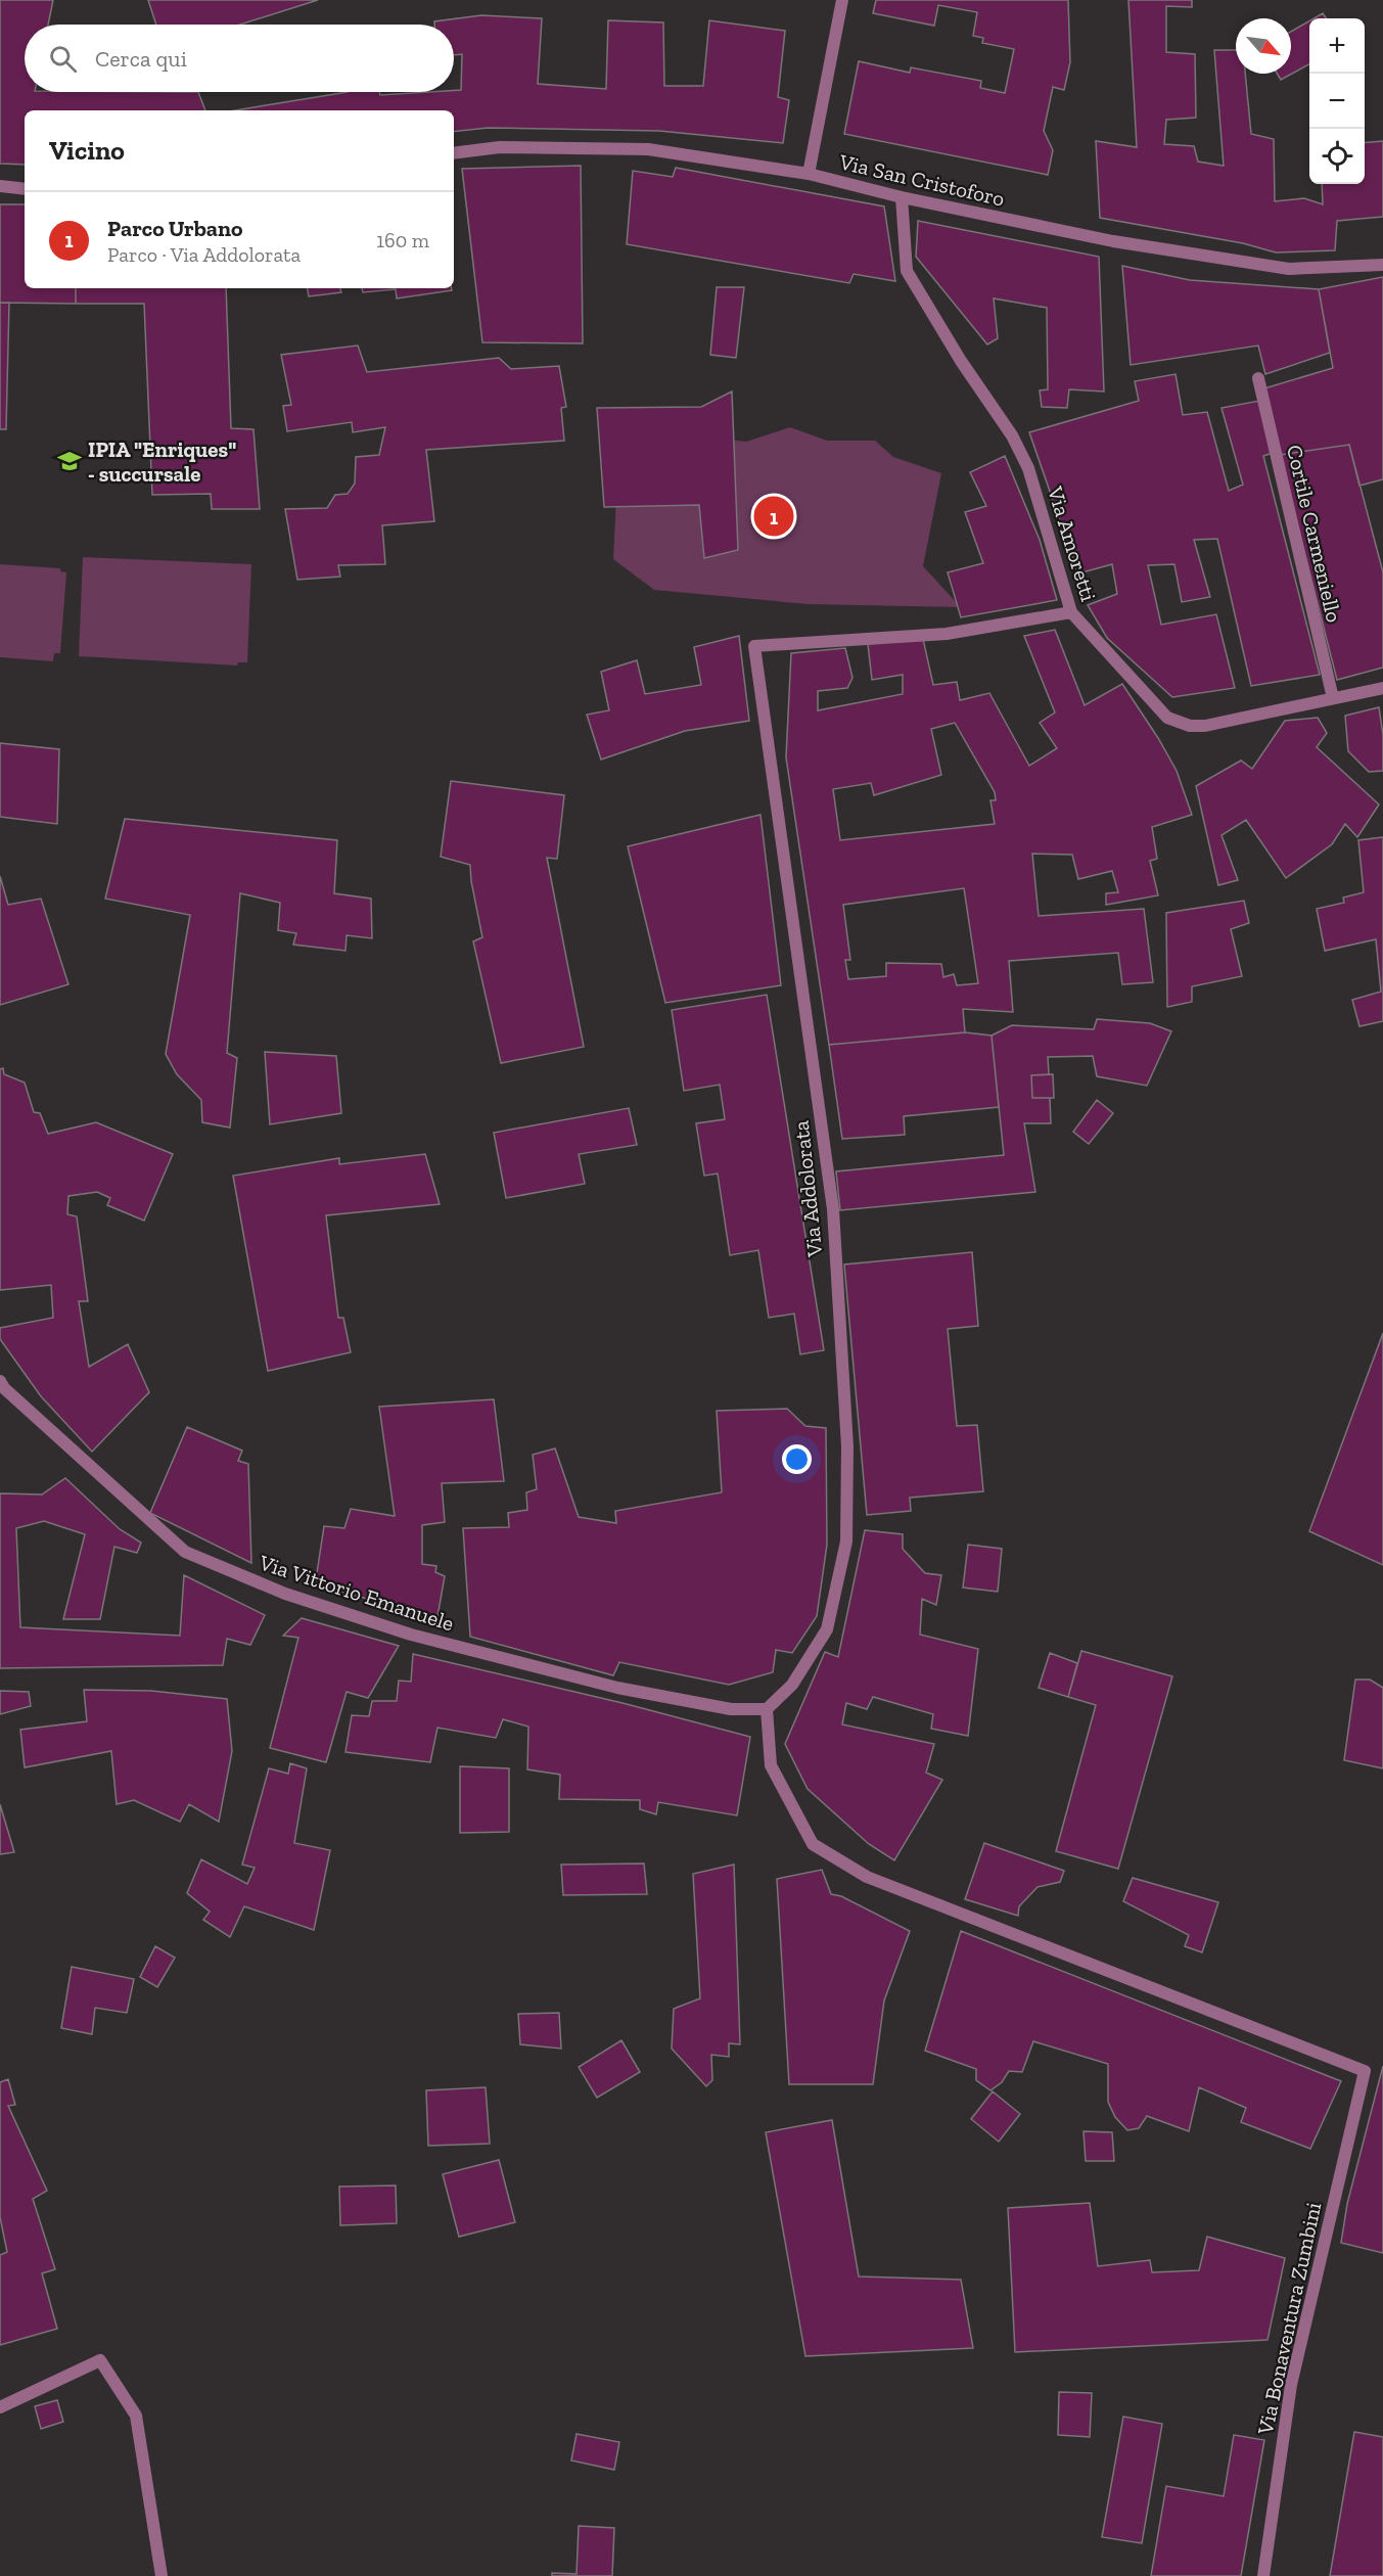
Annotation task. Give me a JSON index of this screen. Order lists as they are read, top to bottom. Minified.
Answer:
{"streets":{"street":["Via San Cristoforo","Cortile Carmeniello","Via Amoretti","Via Addolorata","Via Vittorio Emanuele","Via Bonaventura Zumbini"]},"crossings":[["Via San Cristoforo","Via Amoretti"],["Cortile Carmeniello","Via Amoretti"],["Via Amoretti","Via Addolorata"],["Via Addolorata","Via Vittorio Emanuele"],["Via Addolorata","Via Bonaventura Zumbini"],["Via Vittorio Emanuele","Via Bonaventura Zumbini"]],"places":{"school or university":["IPIA \"Enriques\" - succursale"]},"north":"bottom right","page":{"map_buttons":["+","−"],"search":"Cerca qui","heading":"Vicino","list":[{"mark":"1","name":"Parco Urbano","note":"Parco · Via Addolorata","value":"160 m"}],"pins":"1"}}
